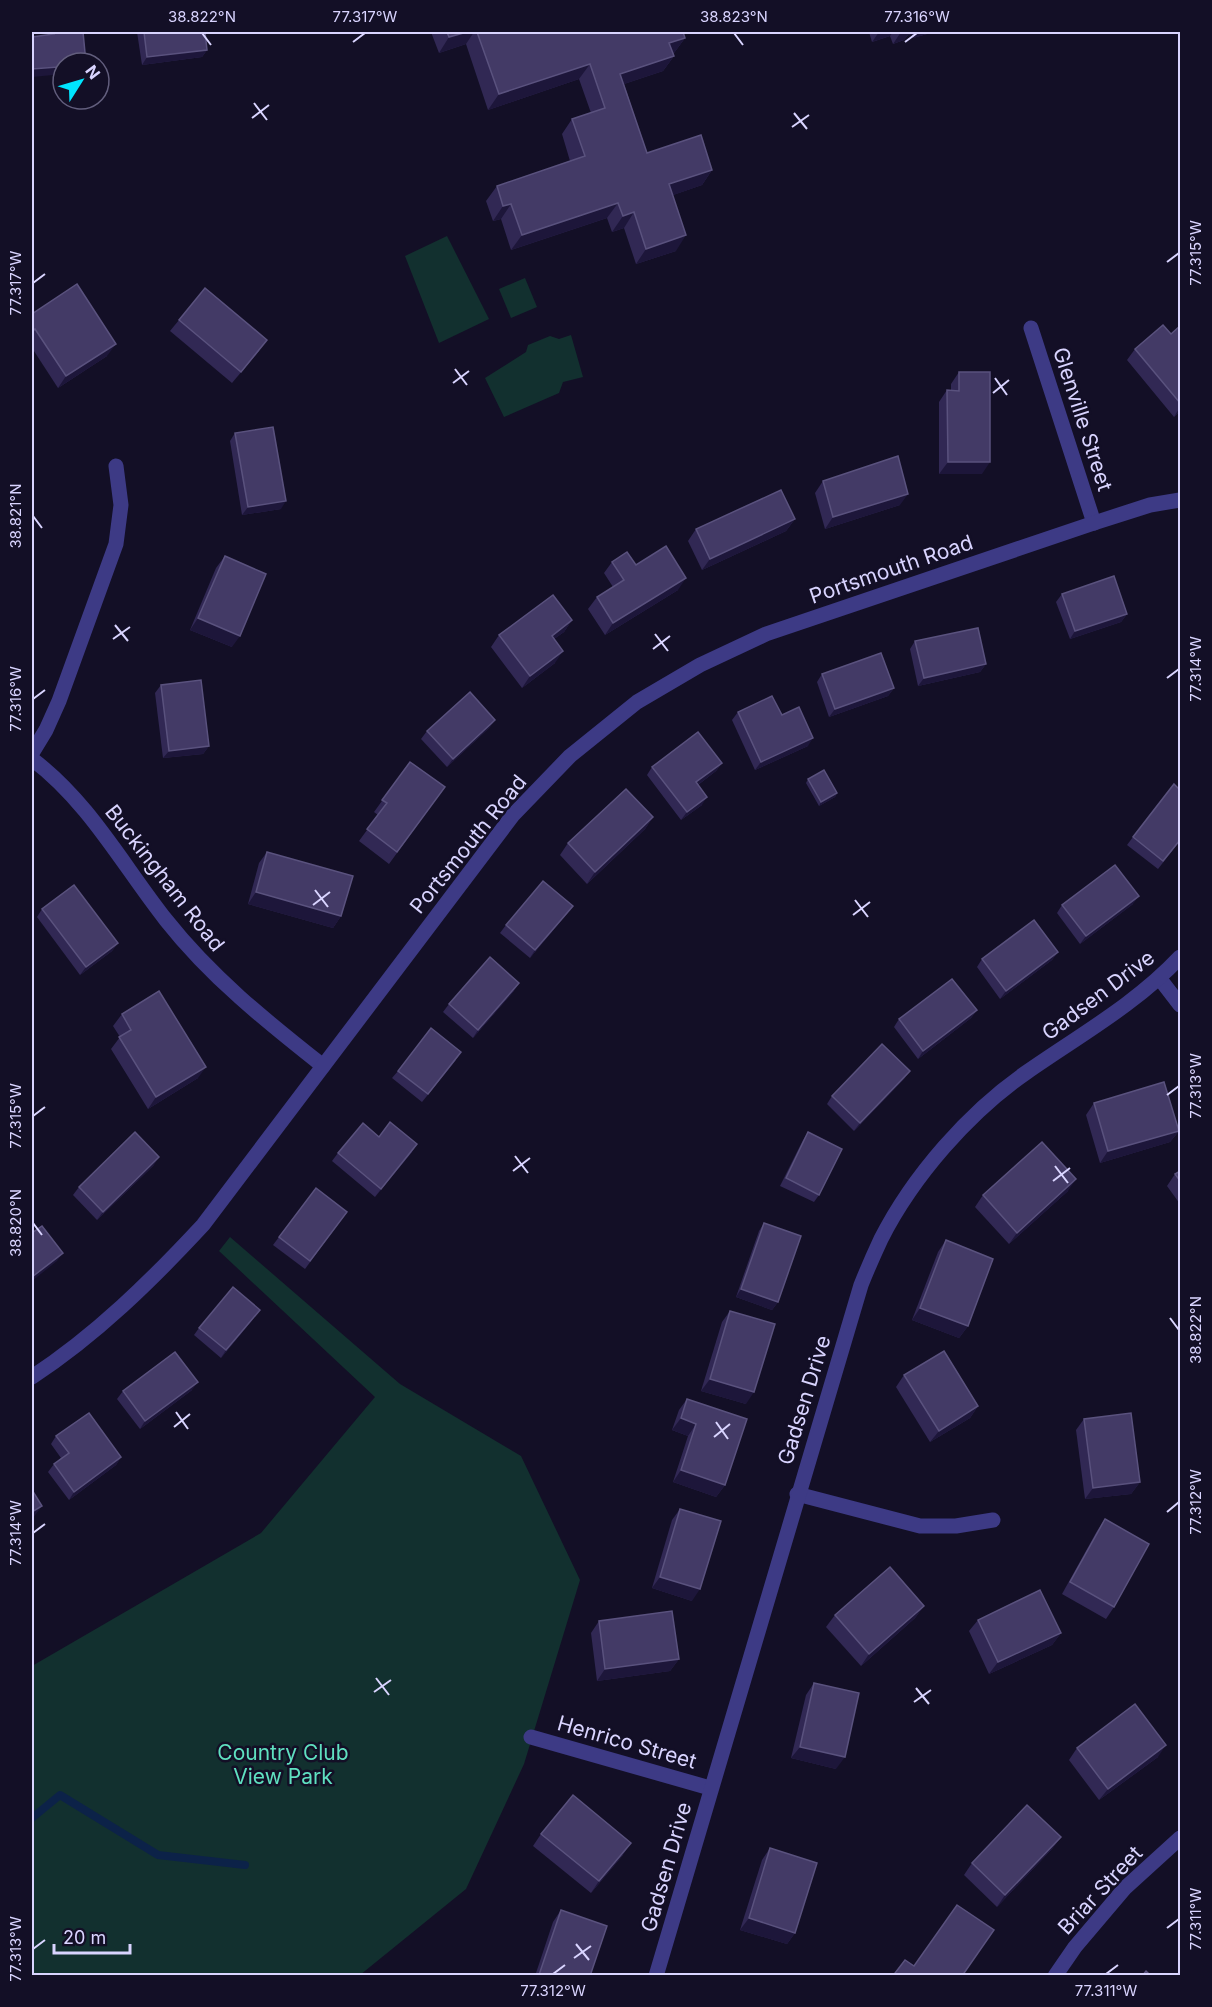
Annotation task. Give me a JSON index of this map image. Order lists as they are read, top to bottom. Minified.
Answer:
{"streets":{"street":["Glenville Street","Portsmouth Road","Buckingham Road","Gadsen Drive","Henrico Street","Briar Street"]},"crossings":[["Glenville Street","Portsmouth Road"],["Portsmouth Road","Buckingham Road"],["Gadsen Drive","Henrico Street"]],"parks":["Country Club View Park"],"scale_bar":"20 m","north":"top right","coordinates":["38.822°N","77.317°W","38.823°N","77.316°W","77.315°W","38.821°N","77.314°W","77.313°W","38.820°N","77.312°W","77.311°W"]}
